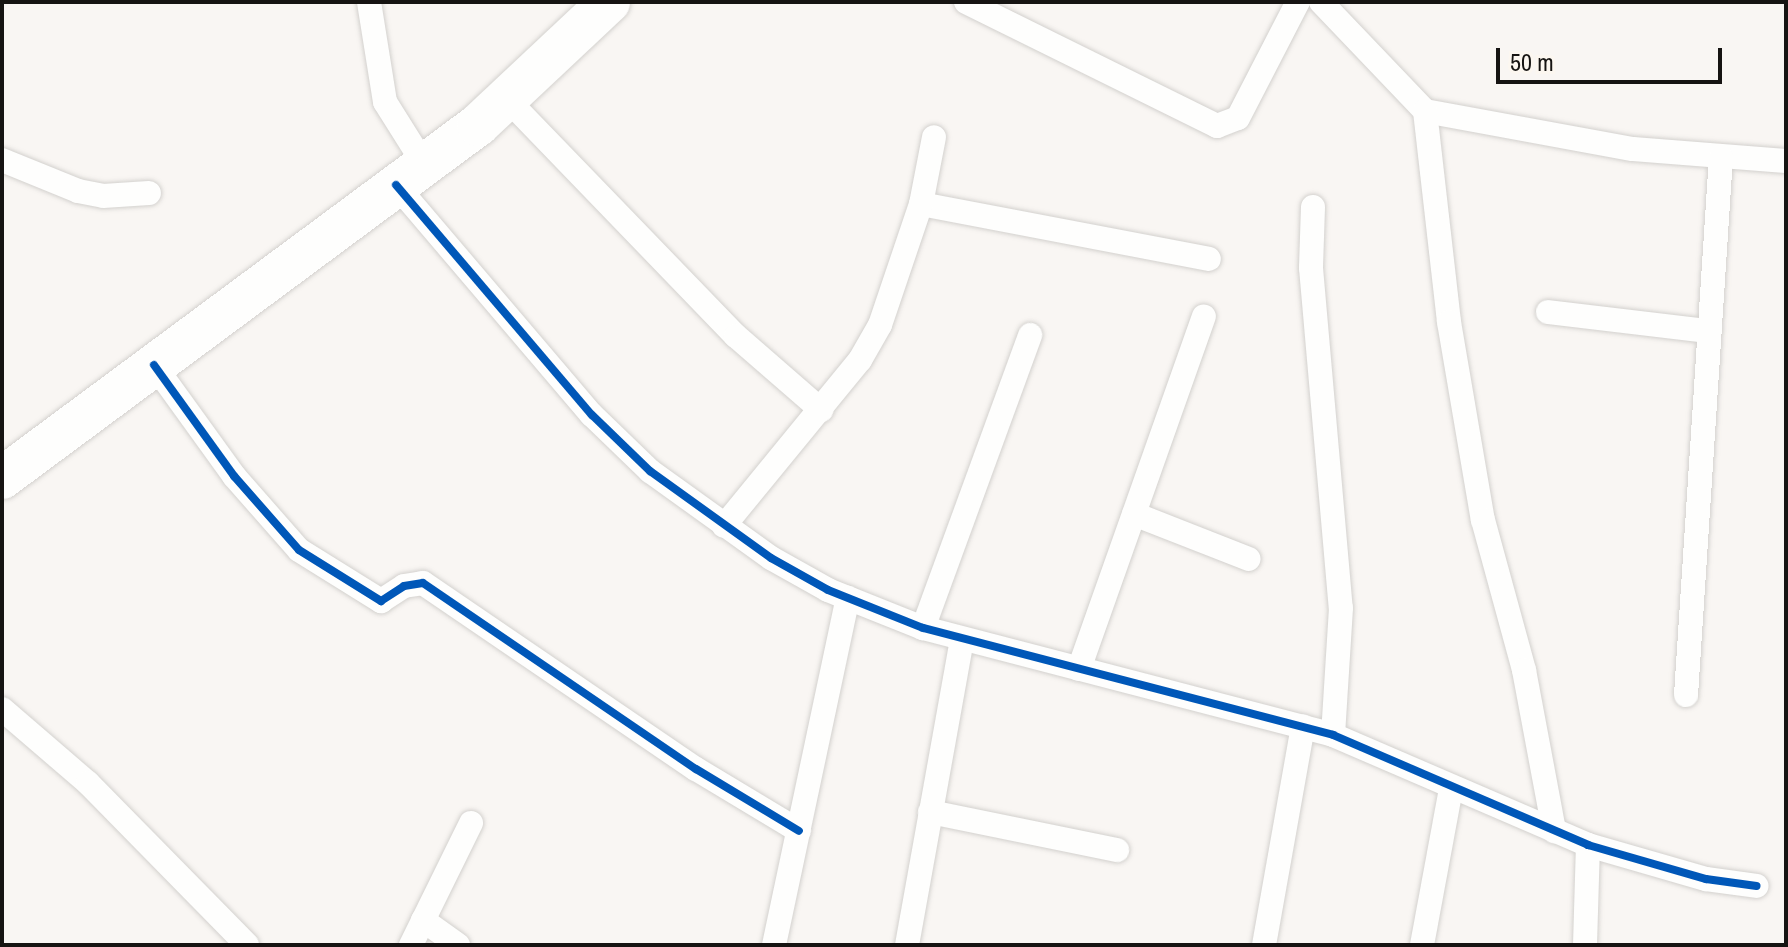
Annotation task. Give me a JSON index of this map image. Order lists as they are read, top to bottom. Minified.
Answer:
{"scale_bar":"50 m"}
